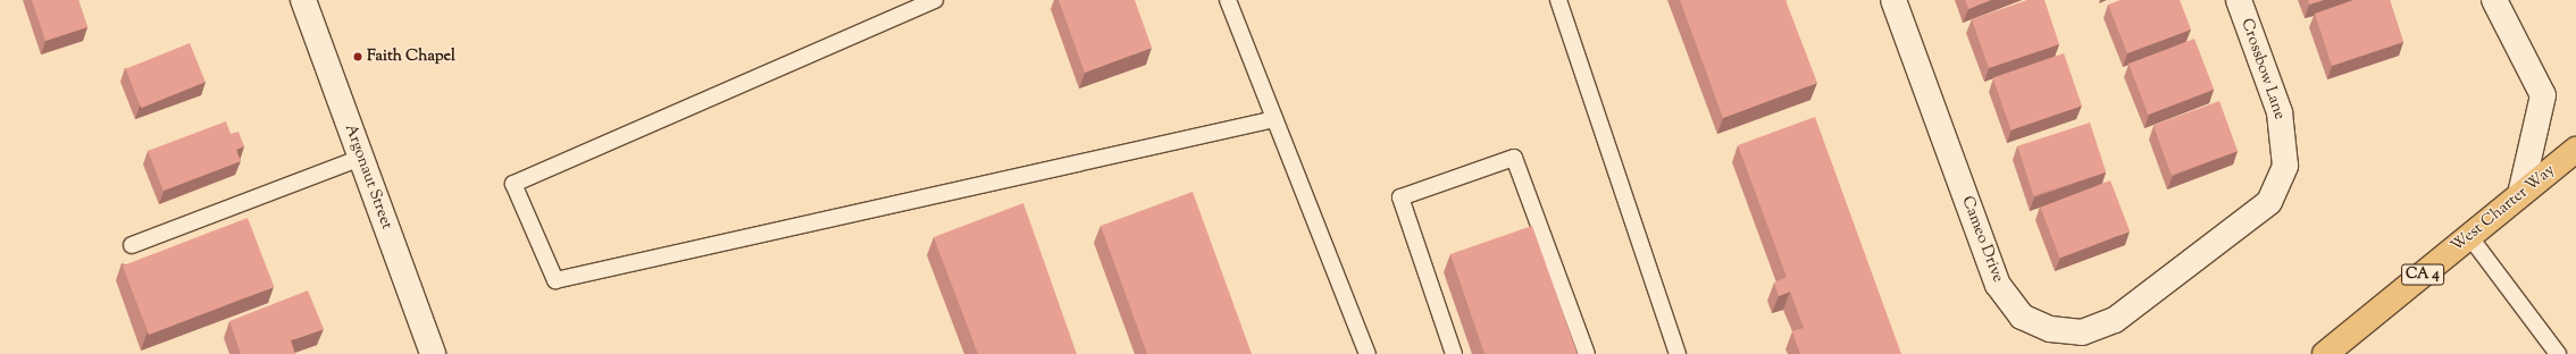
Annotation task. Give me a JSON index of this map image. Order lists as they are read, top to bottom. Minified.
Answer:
{"streets":{"highway":["West Charter Way","CA 4"],"street":["Crossbow Lane","Argonaut Street","Cameo Drive"]},"crossings":[["Crossbow Lane","Cameo Drive"]],"places":["Faith Chapel"]}
